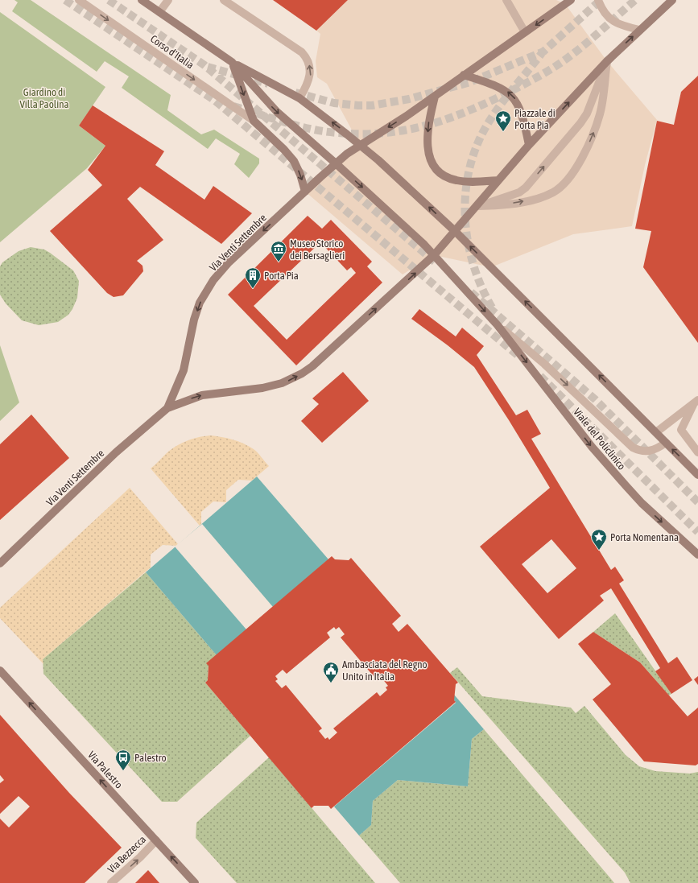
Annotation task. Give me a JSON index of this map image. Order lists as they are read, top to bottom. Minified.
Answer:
{"streets":{"street":["Corso d'Italia","Via Venti Settembre","Viale del Policlinico","Via Palestro","Via Bezzecca"]},"crossings":[["Corso d'Italia","Via Venti Settembre"],["Via Venti Settembre","Viale del Policlinico"],["Via Palestro","Via Bezzecca"]],"one_way":["Via Palestro","Via Bezzecca"],"parks":["Giardino di Villa Paolina"],"places":{"place":["Piazzale di Porta Pia","Porta Nomentana"],"museum":["Museo Storico dei Bersaglieri"],"building":["Porta Pia"],"public building":["Ambasciata del Regno Unito in Italia"],"bus stop":["Palestro"]}}
